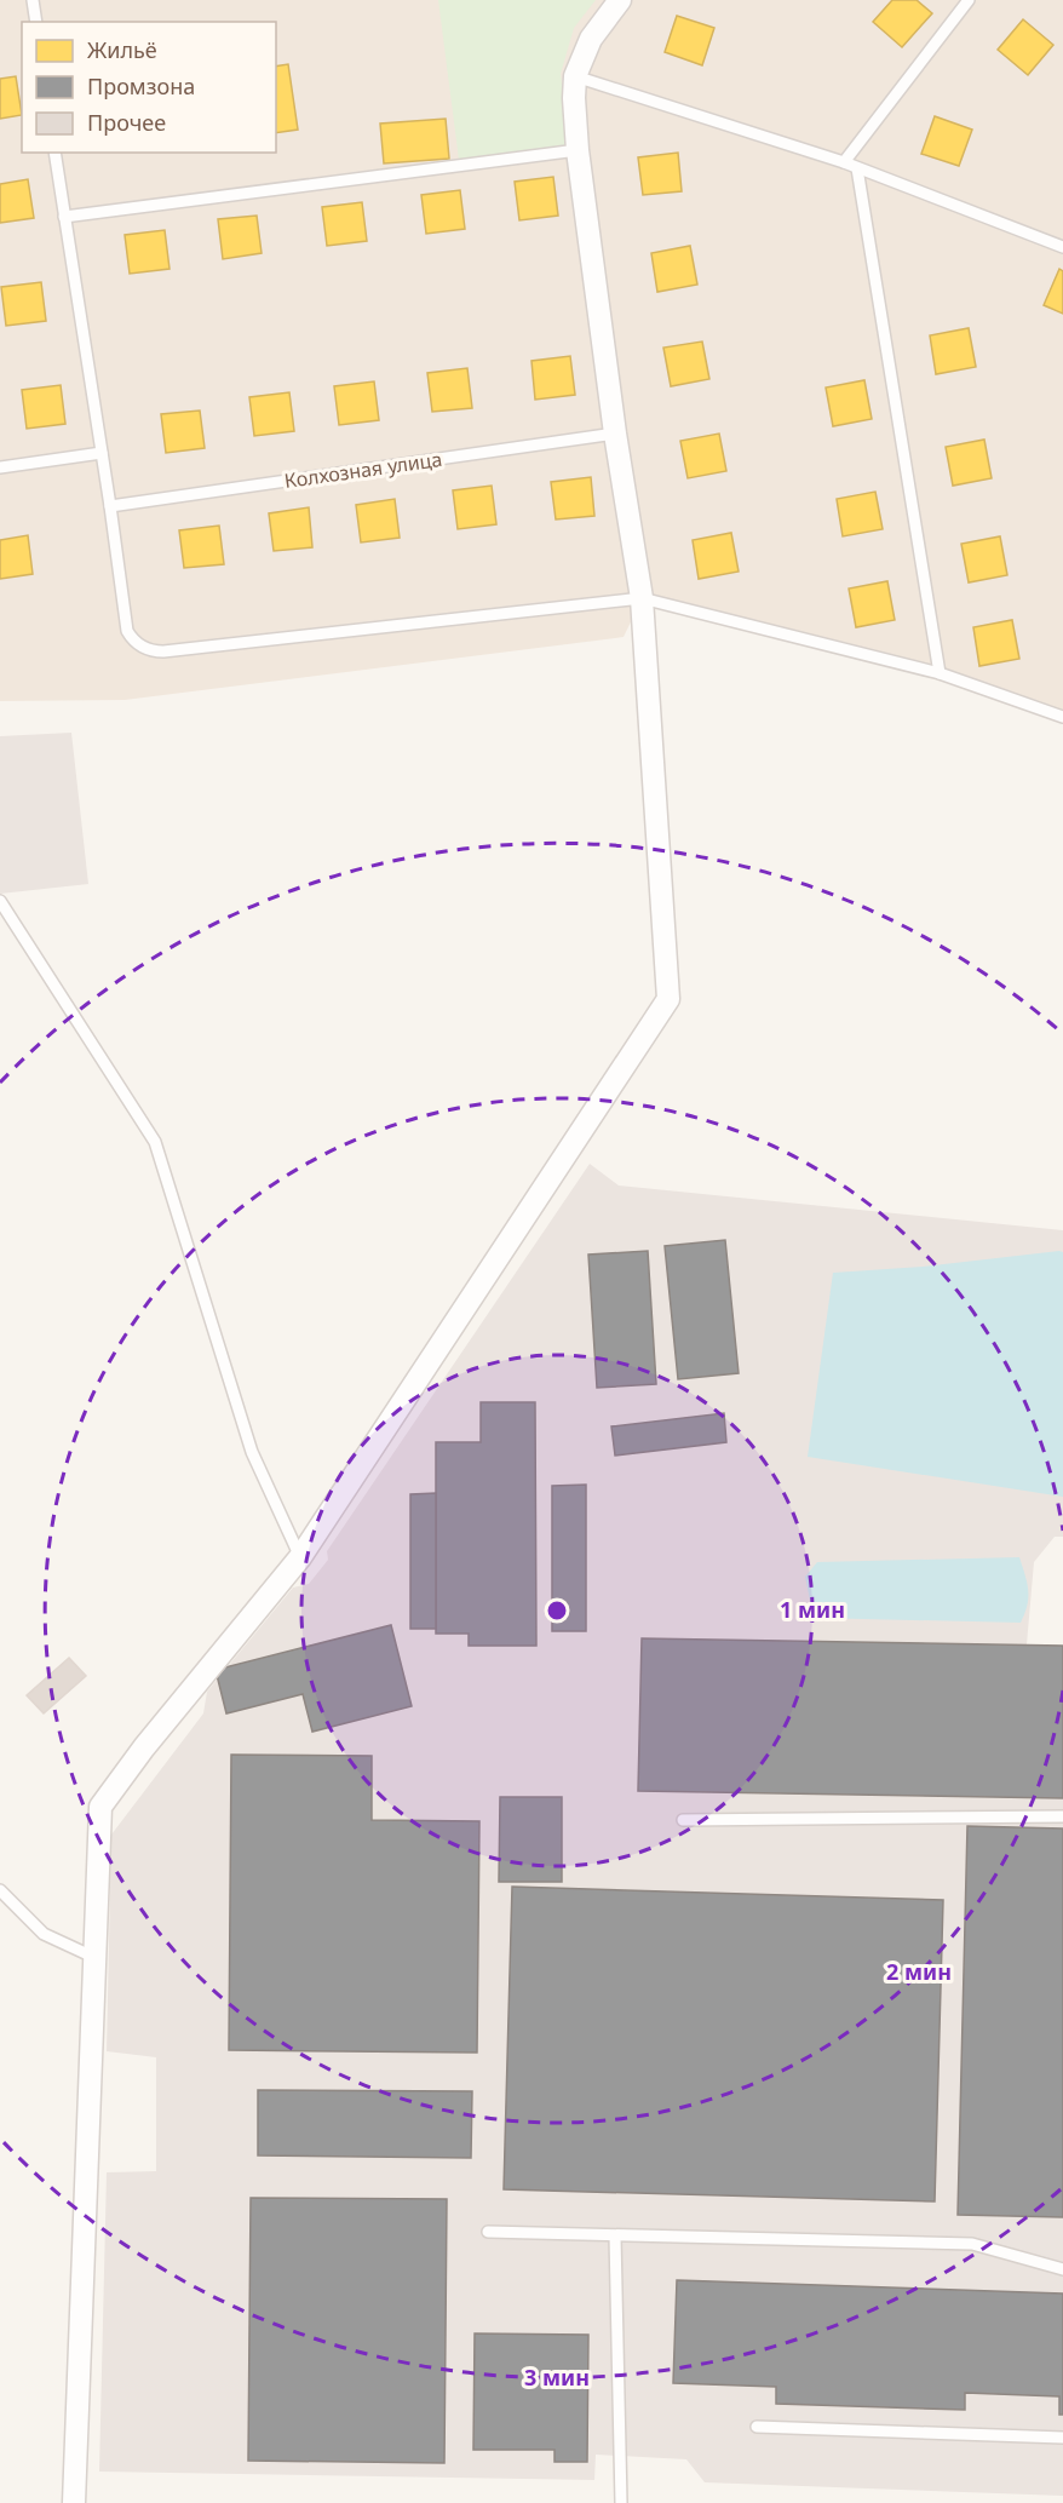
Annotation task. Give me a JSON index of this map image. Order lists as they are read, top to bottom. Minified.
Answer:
{"streets":{"lane":["Колхозная улица"]},"legend":["Жильё","Промзона","Прочее"],"rings":["1 мин","2 мин","3 мин"]}
